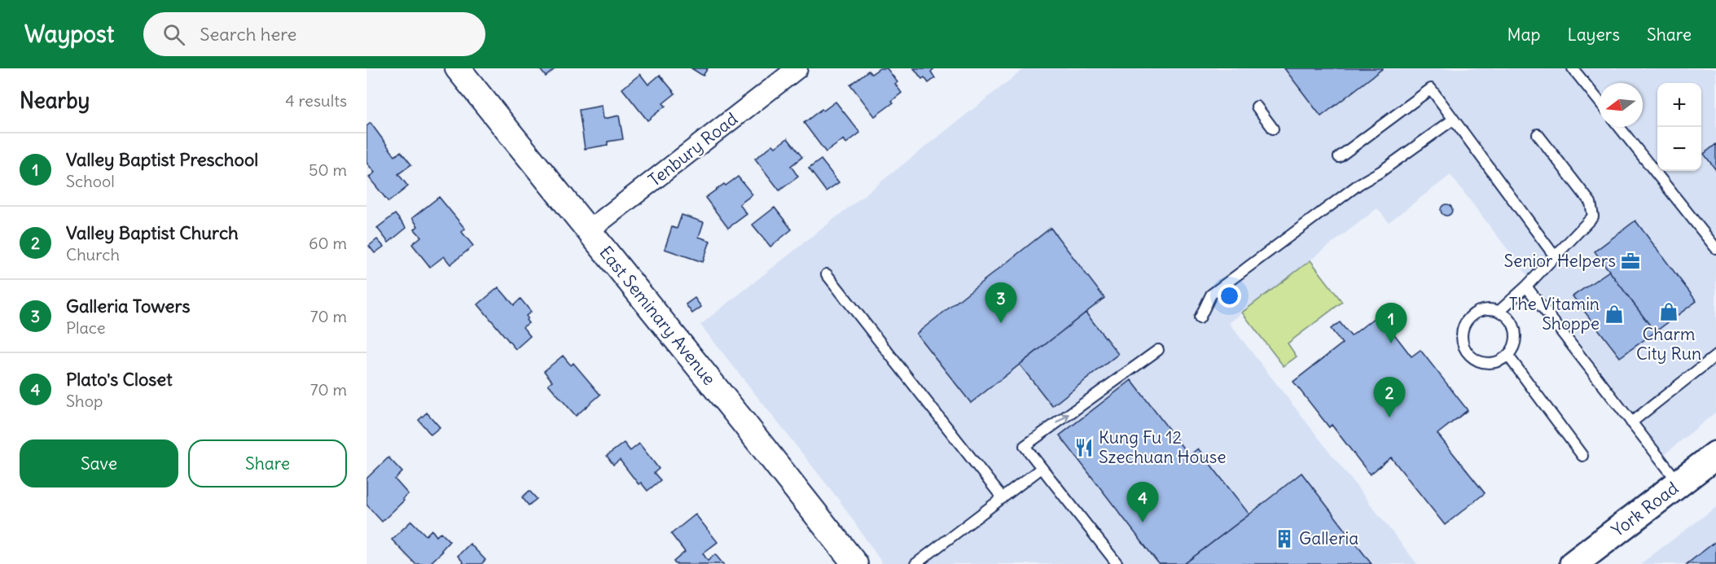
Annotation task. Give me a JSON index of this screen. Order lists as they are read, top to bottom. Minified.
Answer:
{"streets":{"main road":["York Road"],"street":["Tenbury Road","East Seminary Avenue"]},"crossings":[["Tenbury Road","East Seminary Avenue"]],"places":{"office":["Senior Helpers"],"shop":["Charm City Run","The Vitamin Shoppe"],"restaurant":["Kung Fu 12 Szechuan House"],"building":["Galleria"]},"north":"left","page":{"header":"Waypost","search":"Search here","nav":["Map","Layers","Share"],"heading":["Nearby","4 results"],"map_buttons":["+","−"],"list":[{"mark":"1","name":"Valley Baptist Preschool","note":"School","value":"50 m"},{"mark":"2","name":"Valley Baptist Church","note":"Church","value":"60 m"},{"mark":"3","name":"Galleria Towers","note":"Place","value":"70 m"},{"mark":"4","name":"Plato's Closet","note":"Shop","value":"70 m"}],"pins":["3","1","2","4"],"buttons":["Save","Share"]}}
